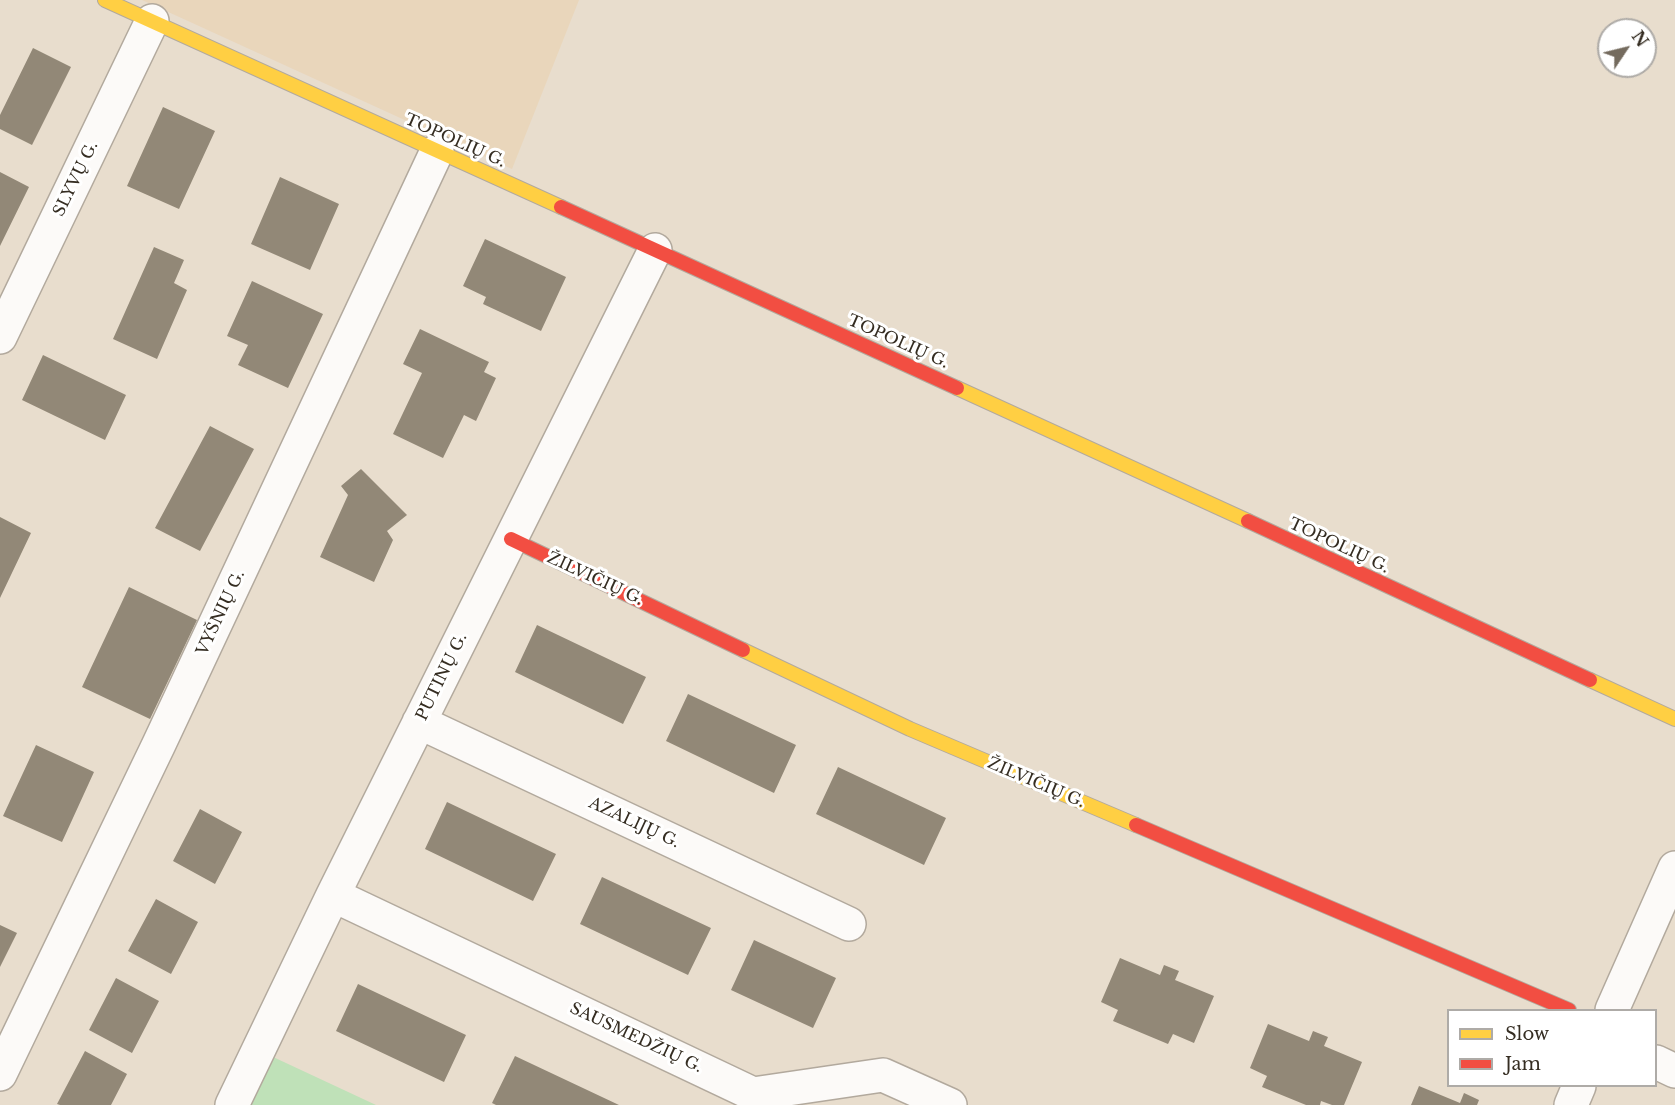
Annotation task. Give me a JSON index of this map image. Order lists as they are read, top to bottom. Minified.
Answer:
{"streets":{"street":["TOPOLIŲ G.","SLYVŲ G.","ŽILVIČIŲ G.","VYŠNIŲ G.","PUTINŲ G.","AZALIJŲ G.","SAUSMEDŽIŲ G."]},"crossings":[["TOPOLIŲ G.","SLYVŲ G."],["TOPOLIŲ G.","VYŠNIŲ G."],["TOPOLIŲ G.","PUTINŲ G."],["ŽILVIČIŲ G.","PUTINŲ G."],["PUTINŲ G.","AZALIJŲ G."],["PUTINŲ G.","SAUSMEDŽIŲ G."]],"legend":["Slow","Jam"],"north":"top right"}
